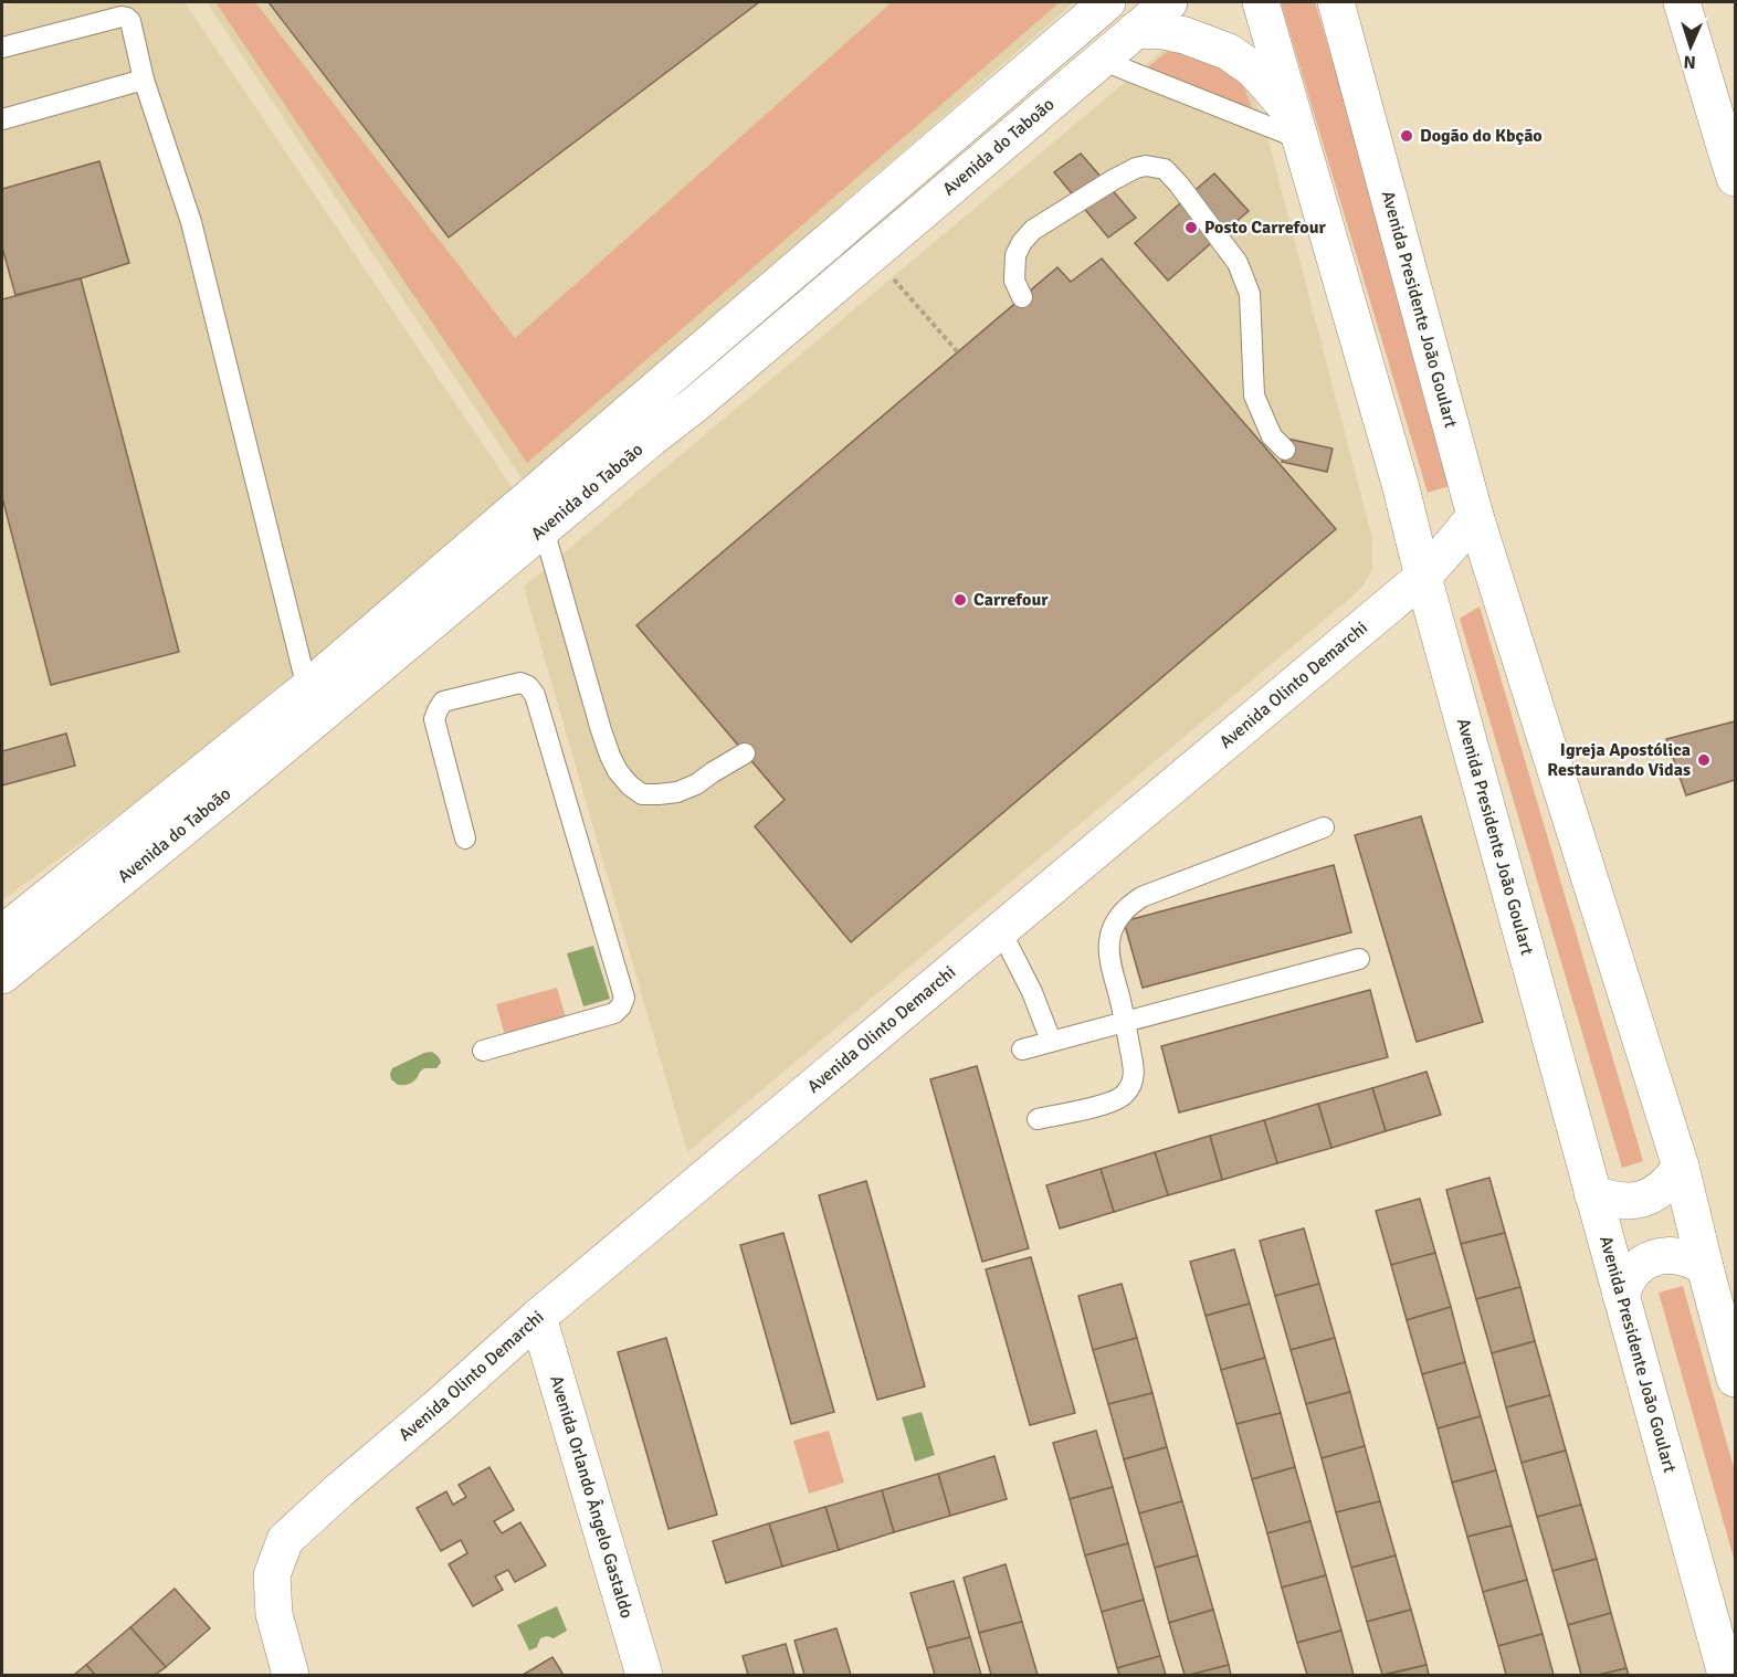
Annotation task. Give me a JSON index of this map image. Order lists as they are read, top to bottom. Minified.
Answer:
{"streets":{"street":["Avenida do Taboão","Avenida Presidente João Goulart","Avenida Olinto Demarchi","Avenida Orlando Ângelo Gastaldo"]},"crossings":[["Avenida Presidente João Goulart","Avenida Olinto Demarchi"],["Avenida Olinto Demarchi","Avenida Orlando Ângelo Gastaldo"]],"places":["Dogão do Kbção","Posto Carrefour","Carrefour","Igreja Apostólica Restaurando Vidas"],"north":"bottom"}
